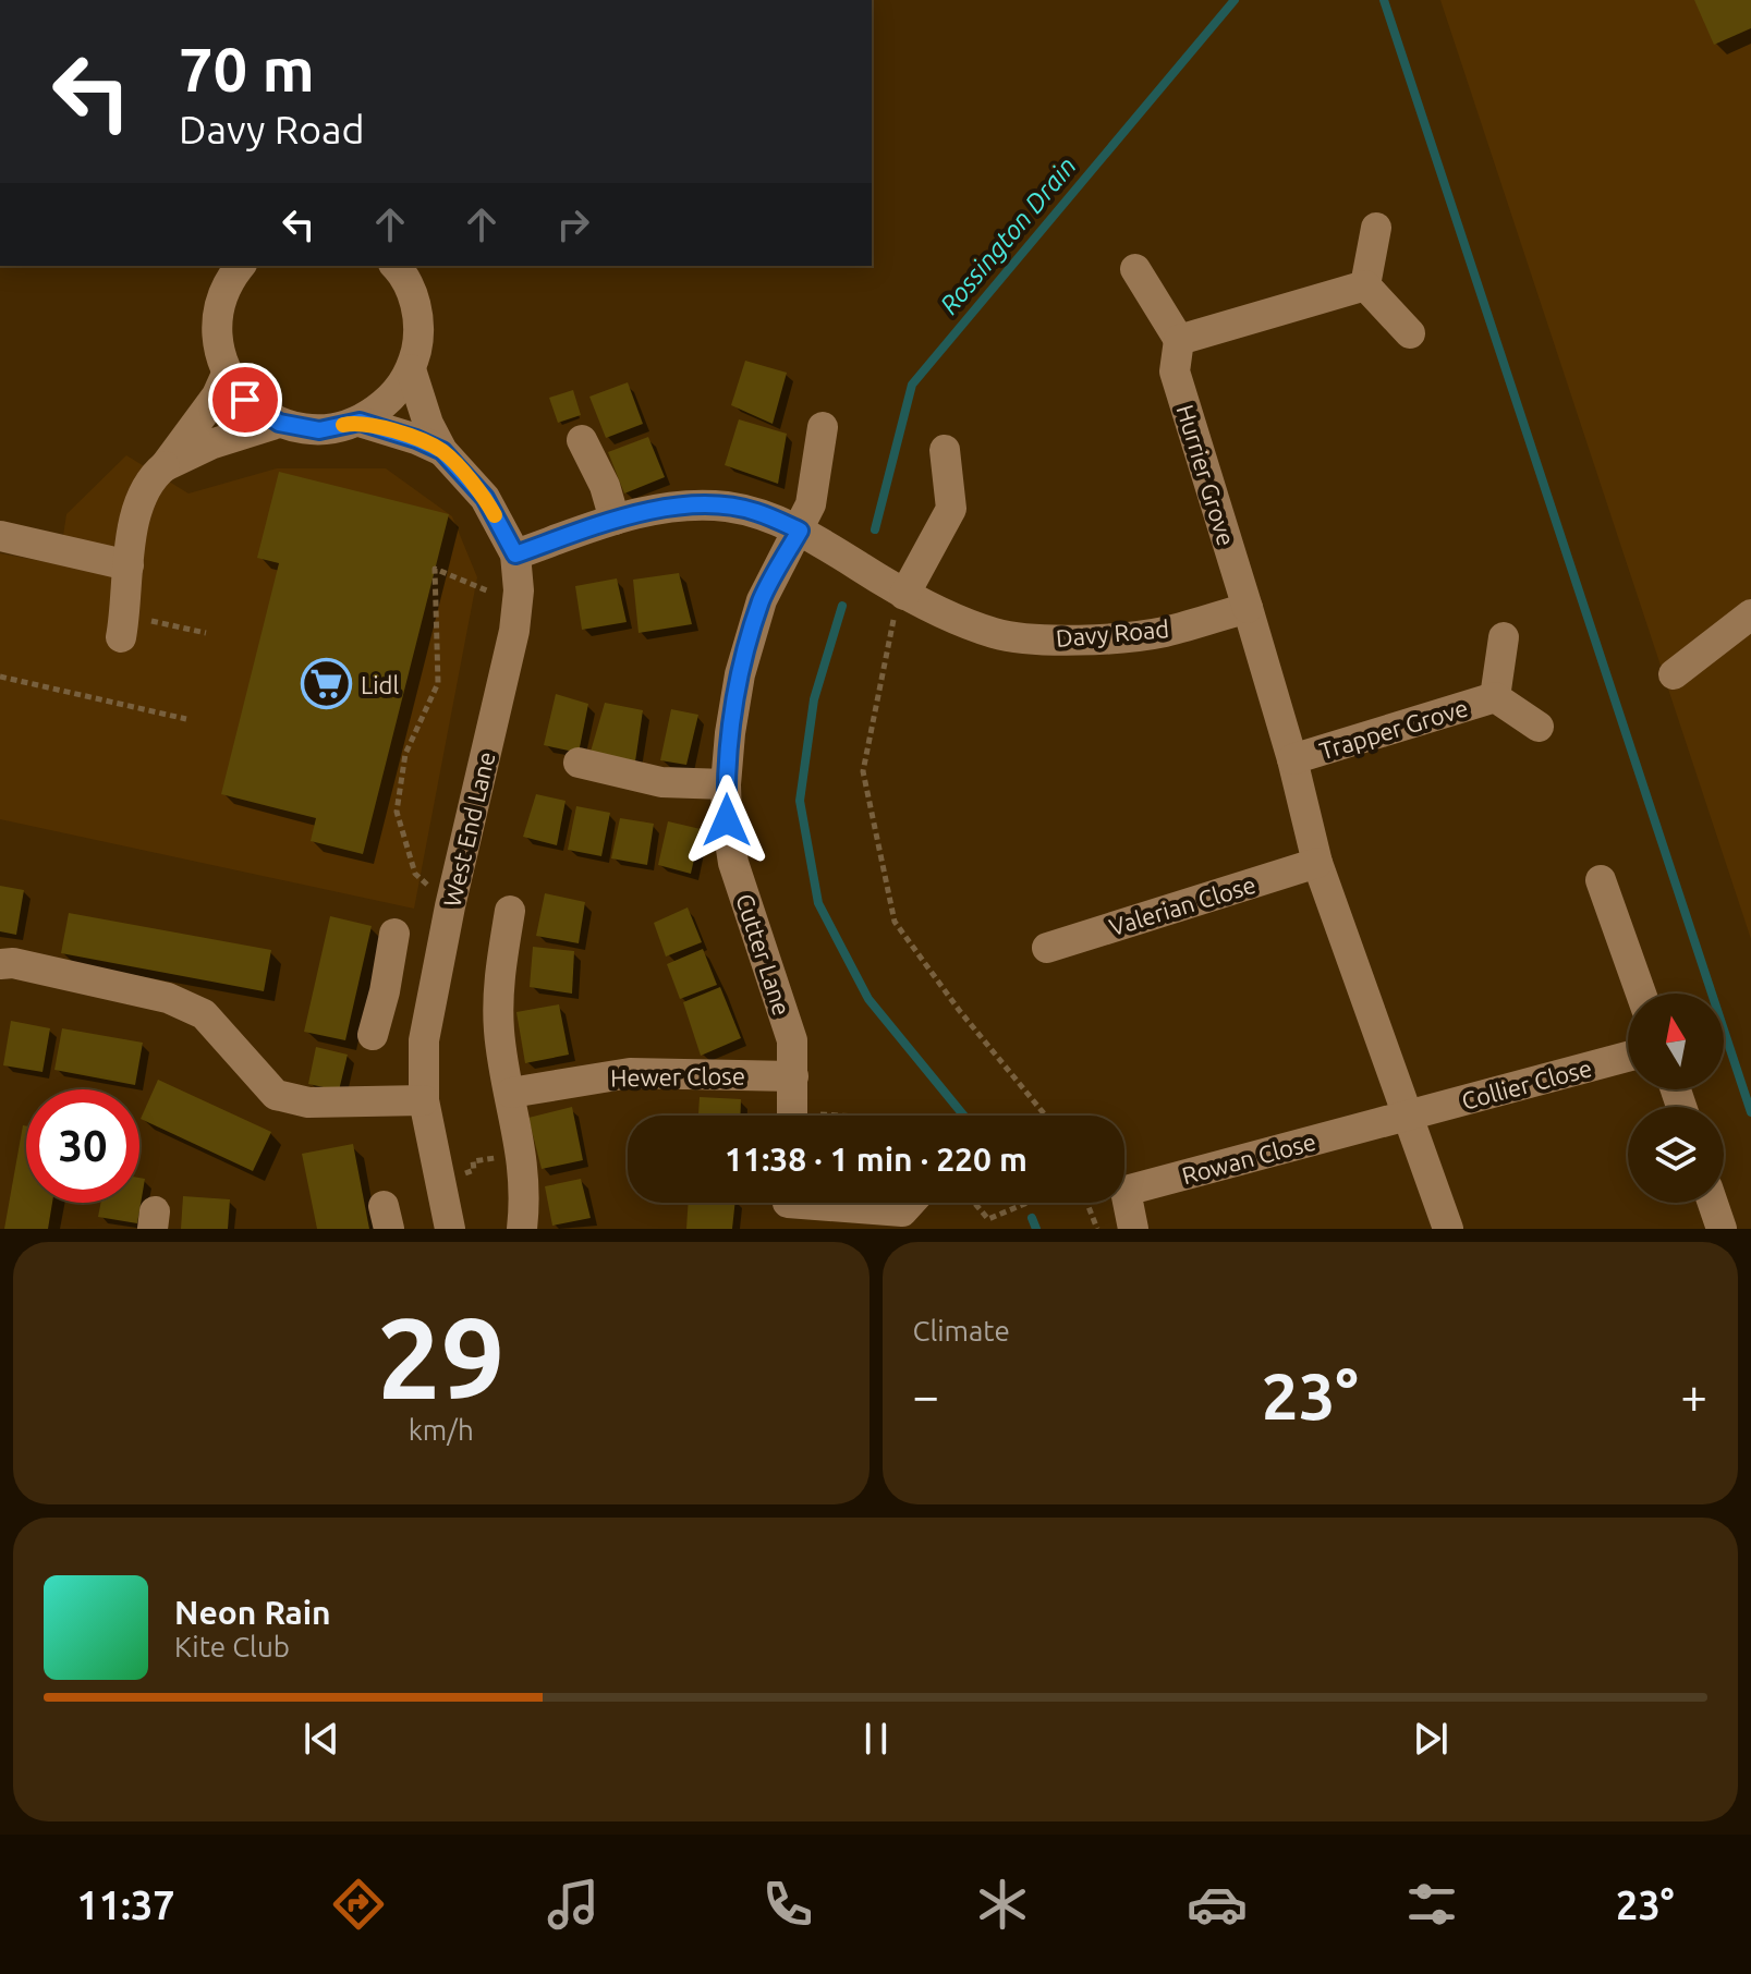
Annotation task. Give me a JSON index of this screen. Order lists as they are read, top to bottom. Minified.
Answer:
{"streets":{"street":["Hurrier Grove","Davy Road","Trapper Grove","West End Lane","Valerian Close","Cutter Lane","Hewer Close","Collier Close","Rowan Close"]},"crossings":[["Hurrier Grove","Davy Road"],["Davy Road","West End Lane"],["Davy Road","Cutter Lane"],["Cutter Lane","Hewer Close"],["Collier Close","Rowan Close"]],"water":["Rossington Drain"],"places":{"supermarket":["Lidl"]},"north":"top","page":{"turn":["70 m","Davy Road"],"limit":"30","trip":"11:38 · 1 min · 220 m","tile":[["29","km/h"],"Climate"],"heat":["−","23°","+"],"song":["Neon Rain","Kite Club"],"tabs":["11:37","23°"]}}
